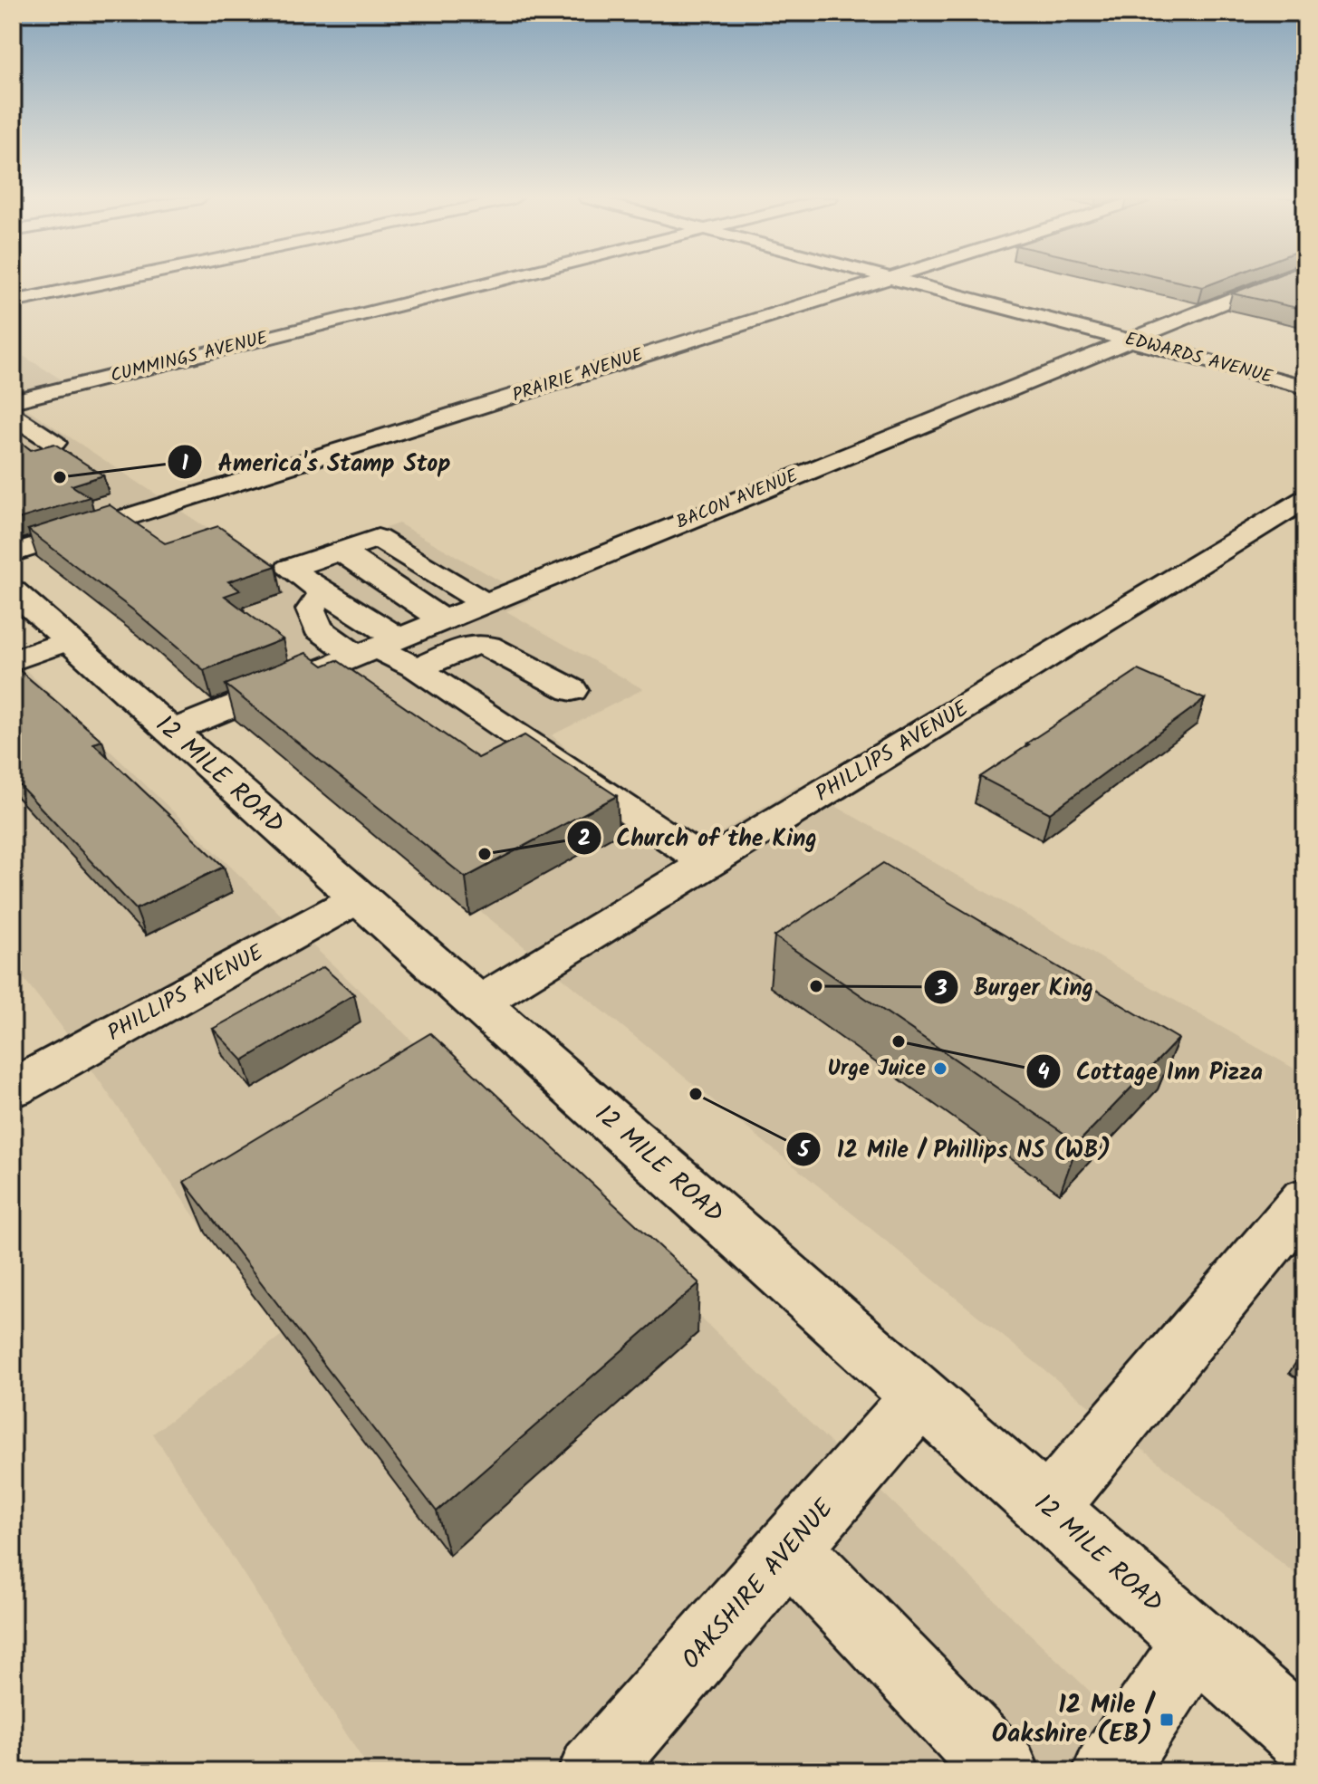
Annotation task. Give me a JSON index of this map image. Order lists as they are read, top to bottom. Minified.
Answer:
{"streets":{"street":["CUMMINGS AVENUE","EDWARDS AVENUE","PRAIRIE AVENUE","BACON AVENUE","PHILLIPS AVENUE","12 MILE ROAD","OAKSHIRE AVENUE"]},"crossings":[["EDWARDS AVENUE","BACON AVENUE"],["BACON AVENUE","12 MILE ROAD"],["PHILLIPS AVENUE","12 MILE ROAD"],["12 MILE ROAD","OAKSHIRE AVENUE"]],"places":{"other":["America's Stamp Stop","Church of the King","Burger King","Cottage Inn Pizza","Urge Juice","12 Mile / Phillips NS (WB)"],"transit":["12 Mile / Oakshire (EB)"]}}
